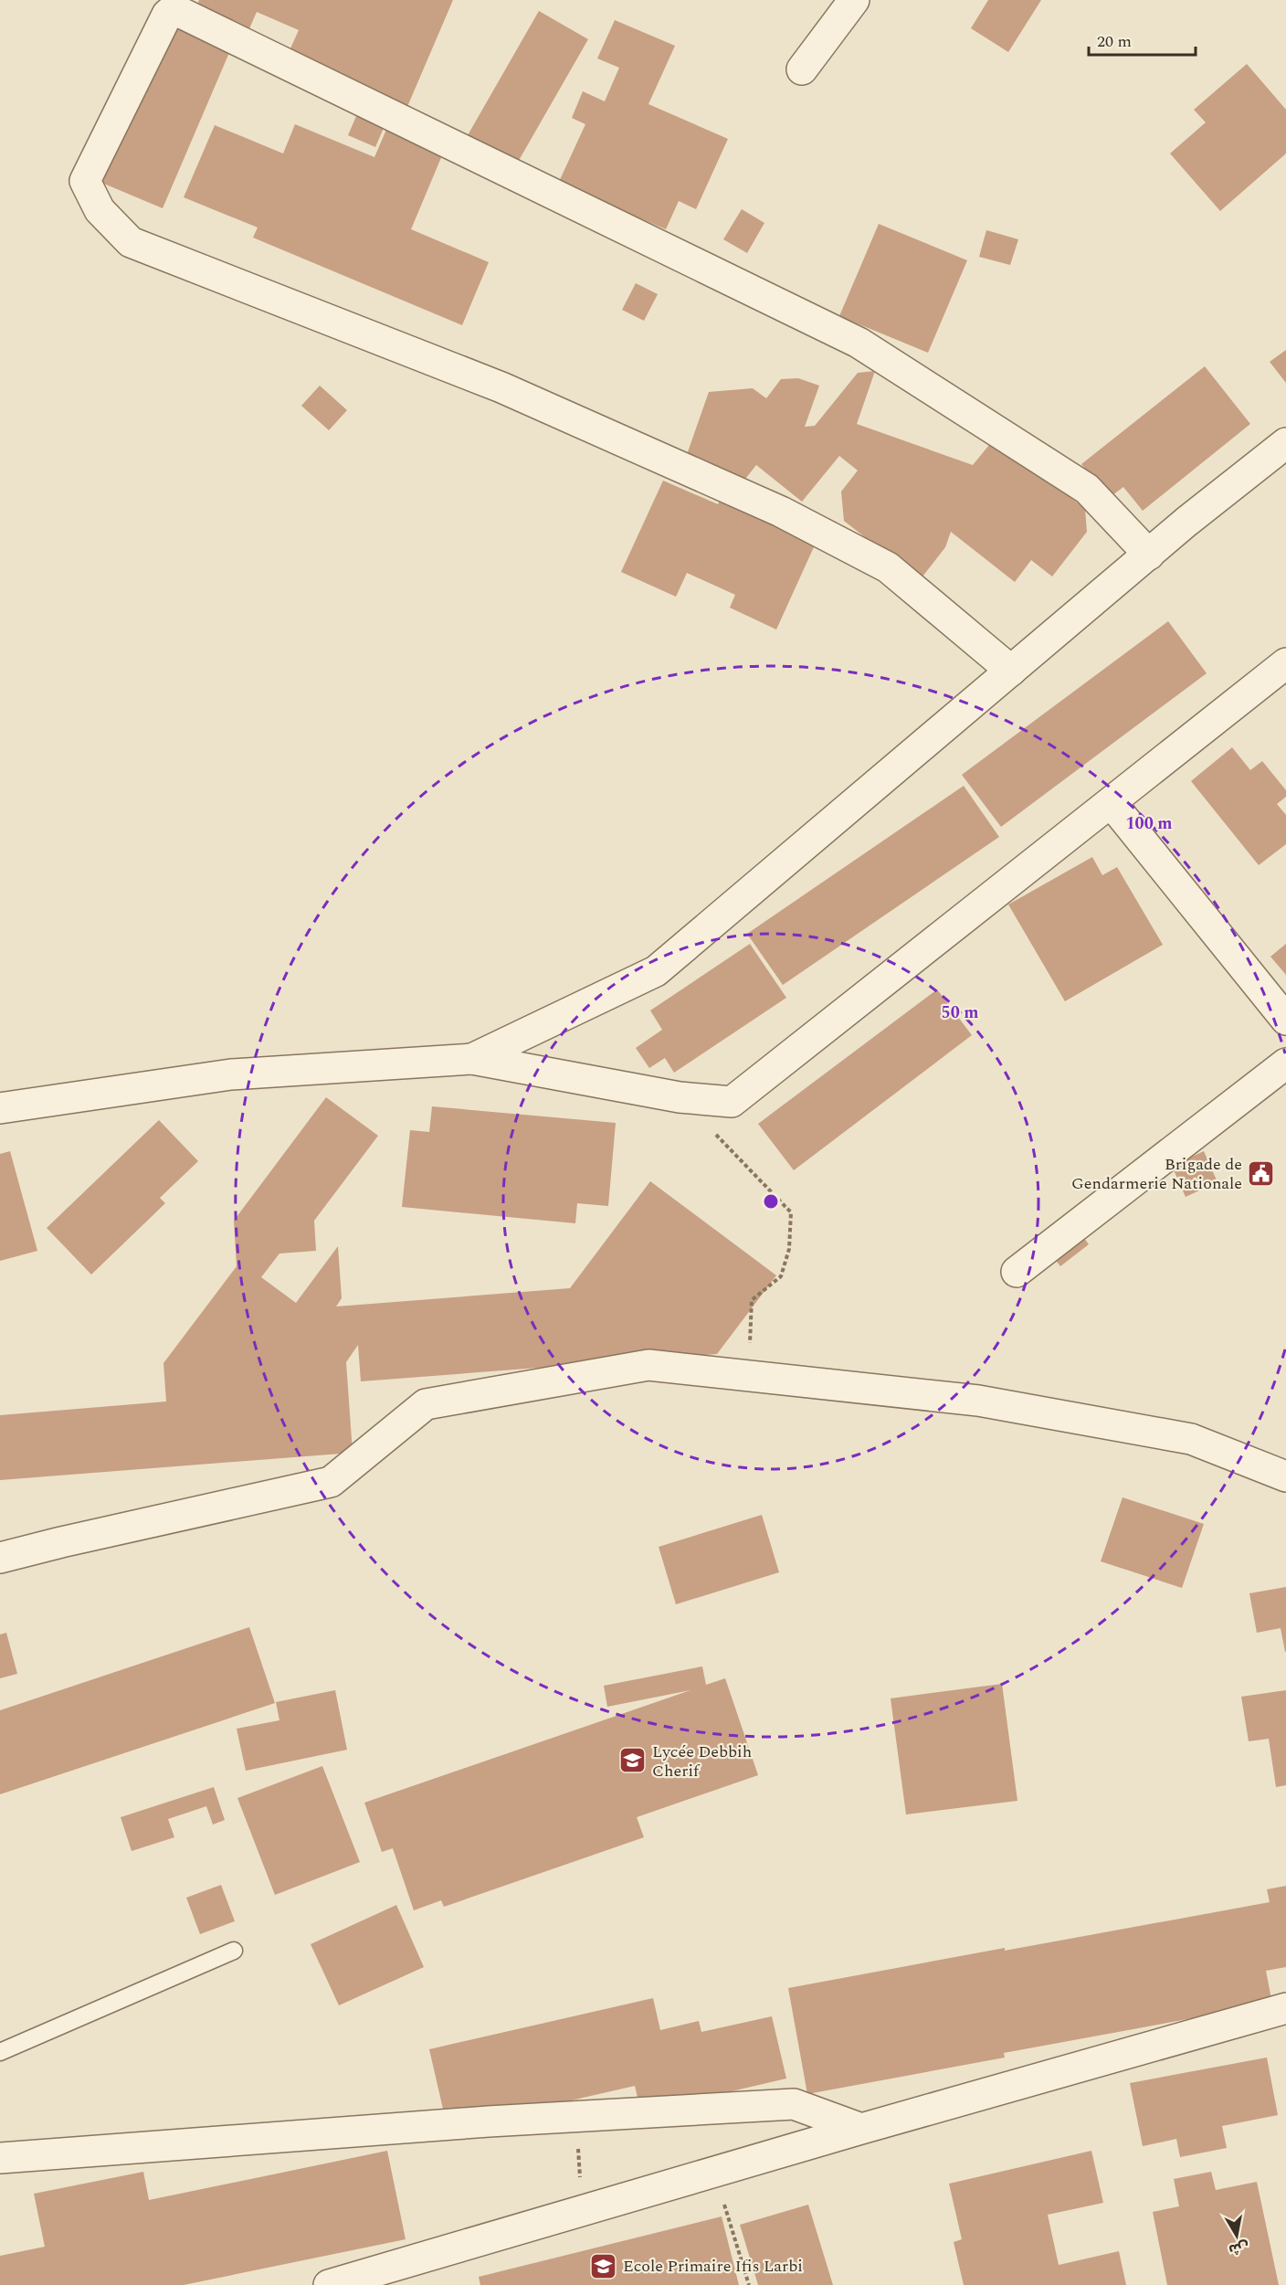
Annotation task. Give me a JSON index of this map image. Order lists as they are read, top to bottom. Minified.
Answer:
{"places":{"public building":["Brigade de Gendarmerie Nationale"],"school or university":["Lycée Debbih Cherif","Ecole Primaire Ifis Larbi"]},"scale_bar":"20 m","north":"bottom","rings":["100 m","50 m"]}
